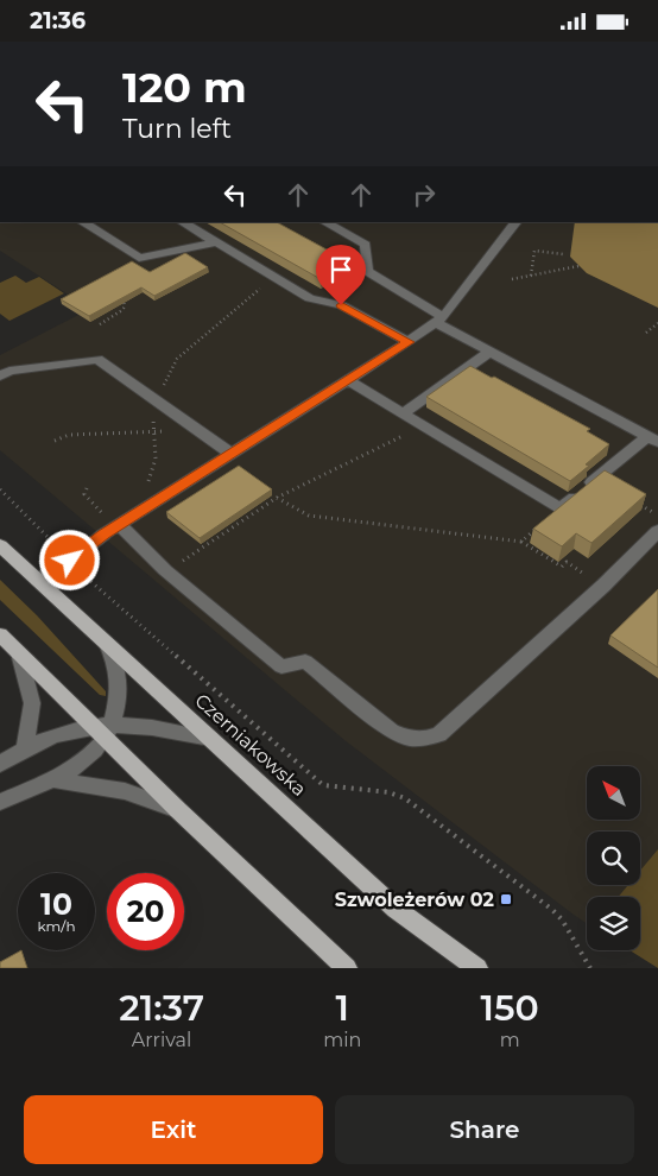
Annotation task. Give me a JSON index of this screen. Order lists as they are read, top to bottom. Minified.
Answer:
{"streets":{"main road":["Czerniakowska"]},"places":{"transit":["Szwoleżerów 02"]},"north":"top left","page":{"status":"21:36","turn":["120 m","Turn left"],"speed":"10 km/h","limit":"20","eta":["21:37","Arrival","1","min","150","m"],"buttons":["Exit","Share"]}}
